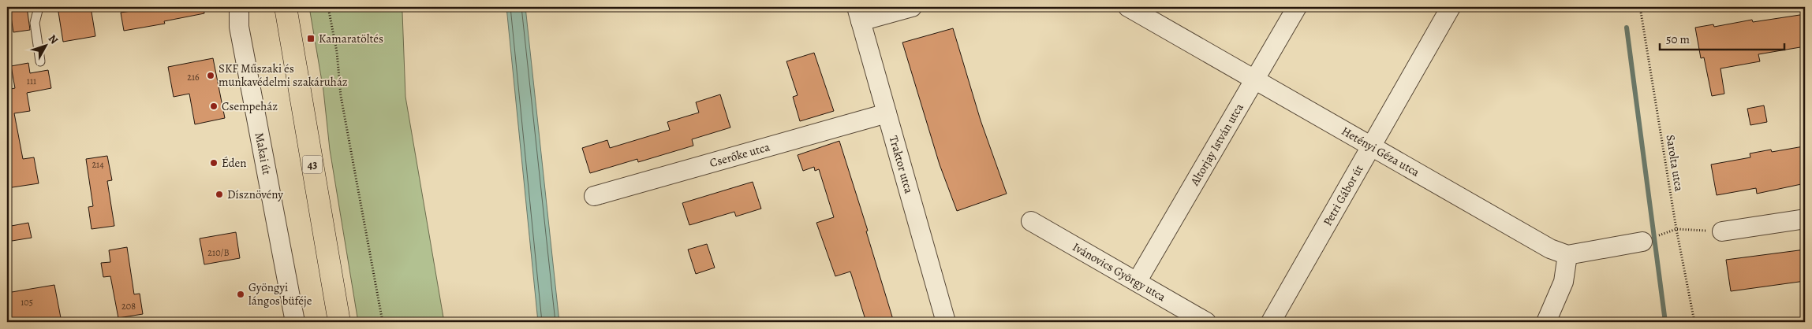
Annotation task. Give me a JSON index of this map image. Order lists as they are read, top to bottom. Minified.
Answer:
{"streets":{"main road":["43"],"street":["Altorjay István utca","Hetényi Géza utca","Makai út","Cserőke utca","Traktor utca","Petri Gábor út","Ivánovics György utca"],"path":["Sarolta utca"]},"crossings":[["Altorjay István utca","Hetényi Géza utca"],["Altorjay István utca","Ivánovics György utca"],["Hetényi Géza utca","Petri Gábor út"],["Cserőke utca","Traktor utca"]],"places":{"transit":["Kamaratöltés"],"other":["SKF Műszaki és munkavédelmi szakáruház","Csempeház","Éden","Dísznövény","Gyöngyi lángos büféje"]},"house_numbers":["216","111","214","210/B","105","208"],"scale_bar":"50 m","north":"top right"}
